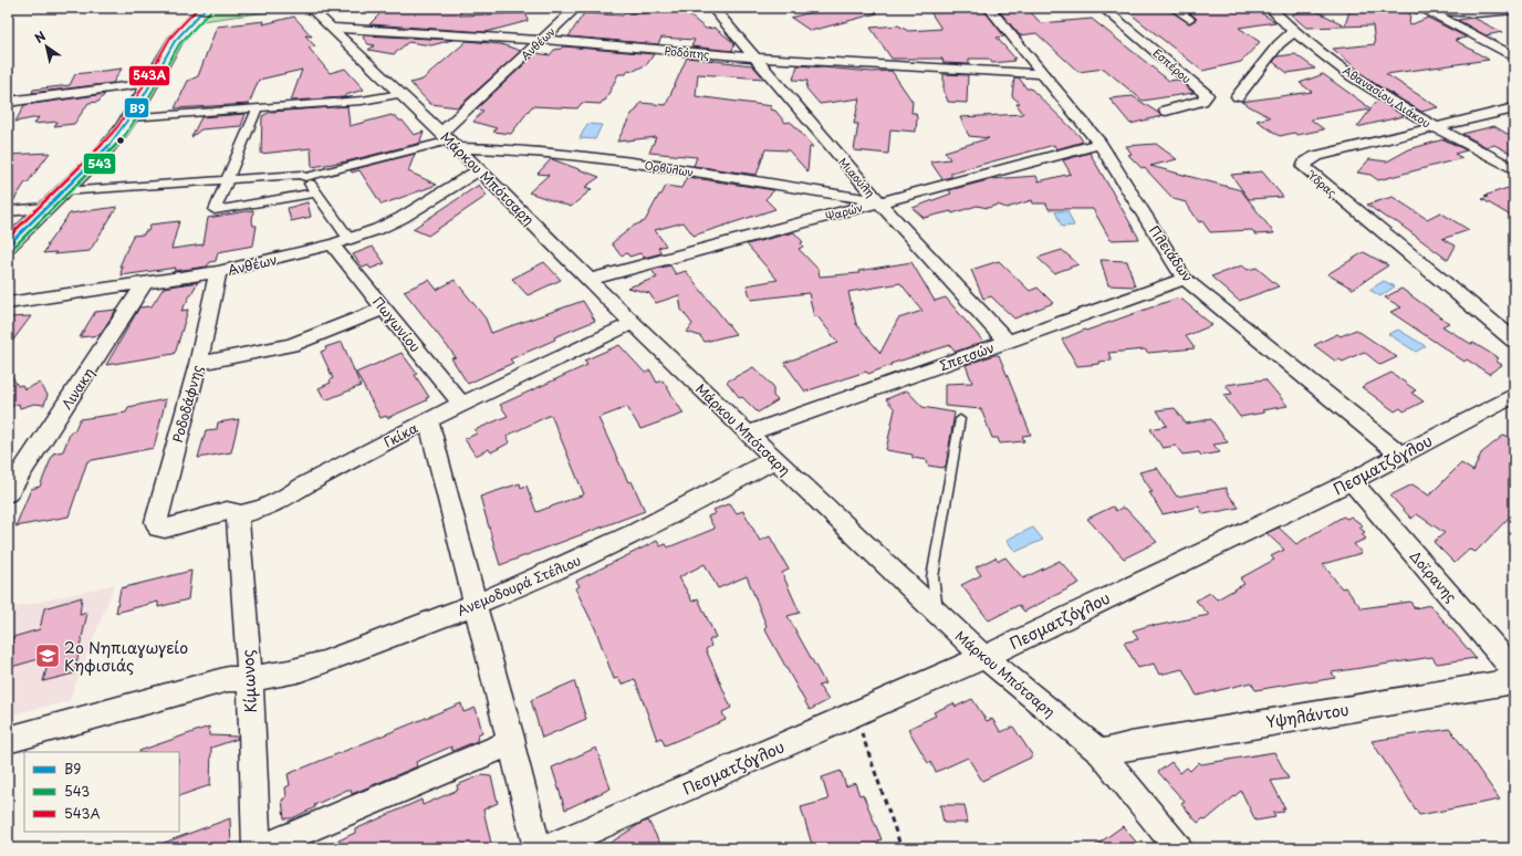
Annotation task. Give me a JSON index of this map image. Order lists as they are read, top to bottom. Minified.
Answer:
{"streets":{"street":["Ανθέων","Ροδόπης","Εσπέρου","Αθανασίου Διάκου","Ορβυλων","Μιαούλη","Μάρκου Μπότσαρη","Ύδρας","Ψαρών","Πλειάδων","Πωγωνίου","Σπετσών","Λινακη","Ροδοδάφνης","Γκίκα","Πεσματζόγλου","Δοϊρανης","Ανεμοδουρά Στέλιου","Κίμωνος","Υψηλάντου"]},"crossings":[["Ανθέων","Ροδόπης"],["Ανθέων","Ορβυλων"],["Ανθέων","Μάρκου Μπότσαρη"],["Ανθέων","Πωγωνίου"],["Ανθέων","Λινακη"],["Ανθέων","Ροδοδάφνης"],["Ροδόπης","Μιαούλη"],["Ροδόπης","Μάρκου Μπότσαρη"],["Ροδόπης","Πλειάδων"],["Αθανασίου Διάκου","Ύδρας"],["Ορβυλων","Μιαούλη"],["Ορβυλων","Μάρκου Μπότσαρη"],["Ορβυλων","Ψαρών"],["Μιαούλη","Ψαρών"],["Μιαούλη","Σπετσών"],["Μάρκου Μπότσαρη","Ψαρών"],["Μάρκου Μπότσαρη","Σπετσών"],["Μάρκου Μπότσαρη","Γκίκα"],["Μάρκου Μπότσαρη","Πεσματζόγλου"],["Μάρκου Μπότσαρη","Ανεμοδουρά Στέλιου"],["Μάρκου Μπότσαρη","Υψηλάντου"],["Ψαρών","Πλειάδων"],["Πλειάδων","Σπετσών"],["Πλειάδων","Πεσματζόγλου"],["Πωγωνίου","Γκίκα"],["Ροδοδάφνης","Γκίκα"],["Γκίκα","Κίμωνος"],["Πεσματζόγλου","Δοϊρανης"],["Ανεμοδουρά Στέλιου","Κίμωνος"]],"places":{"school or university":["2ο Νηπιαγωγείο Κηφισιάς"]},"lines":["transit line Β9","transit line 543A","transit line 543"],"legend":["Β9","543","543A"],"north":"top left"}
